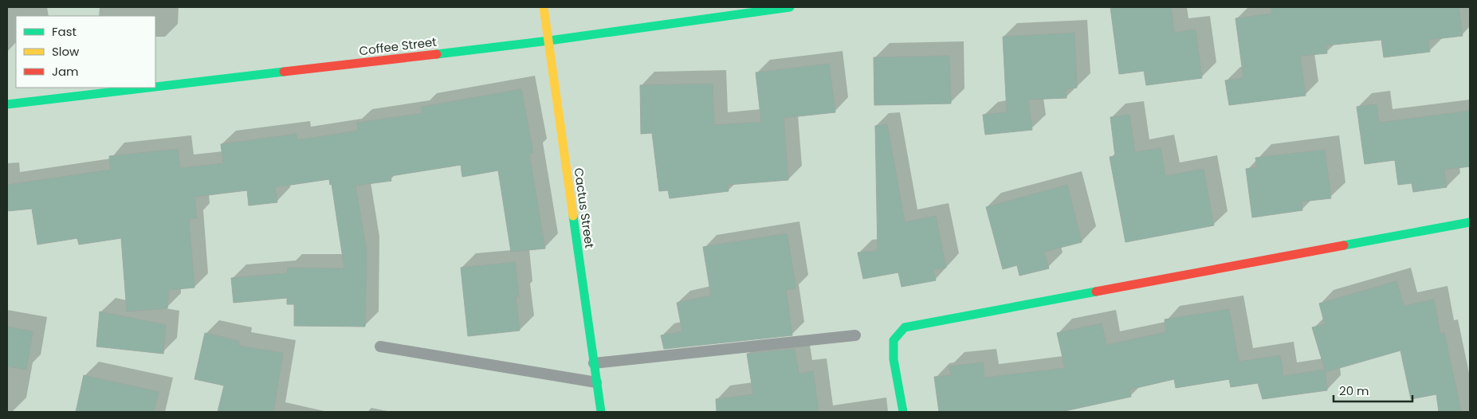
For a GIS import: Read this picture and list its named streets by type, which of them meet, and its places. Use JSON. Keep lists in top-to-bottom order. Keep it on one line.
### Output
{"streets":{"street":["Coffee Street","Cactus Street"]},"crossings":[["Coffee Street","Cactus Street"]],"legend":["Fast","Slow","Jam"],"scale_bar":"20 m"}
